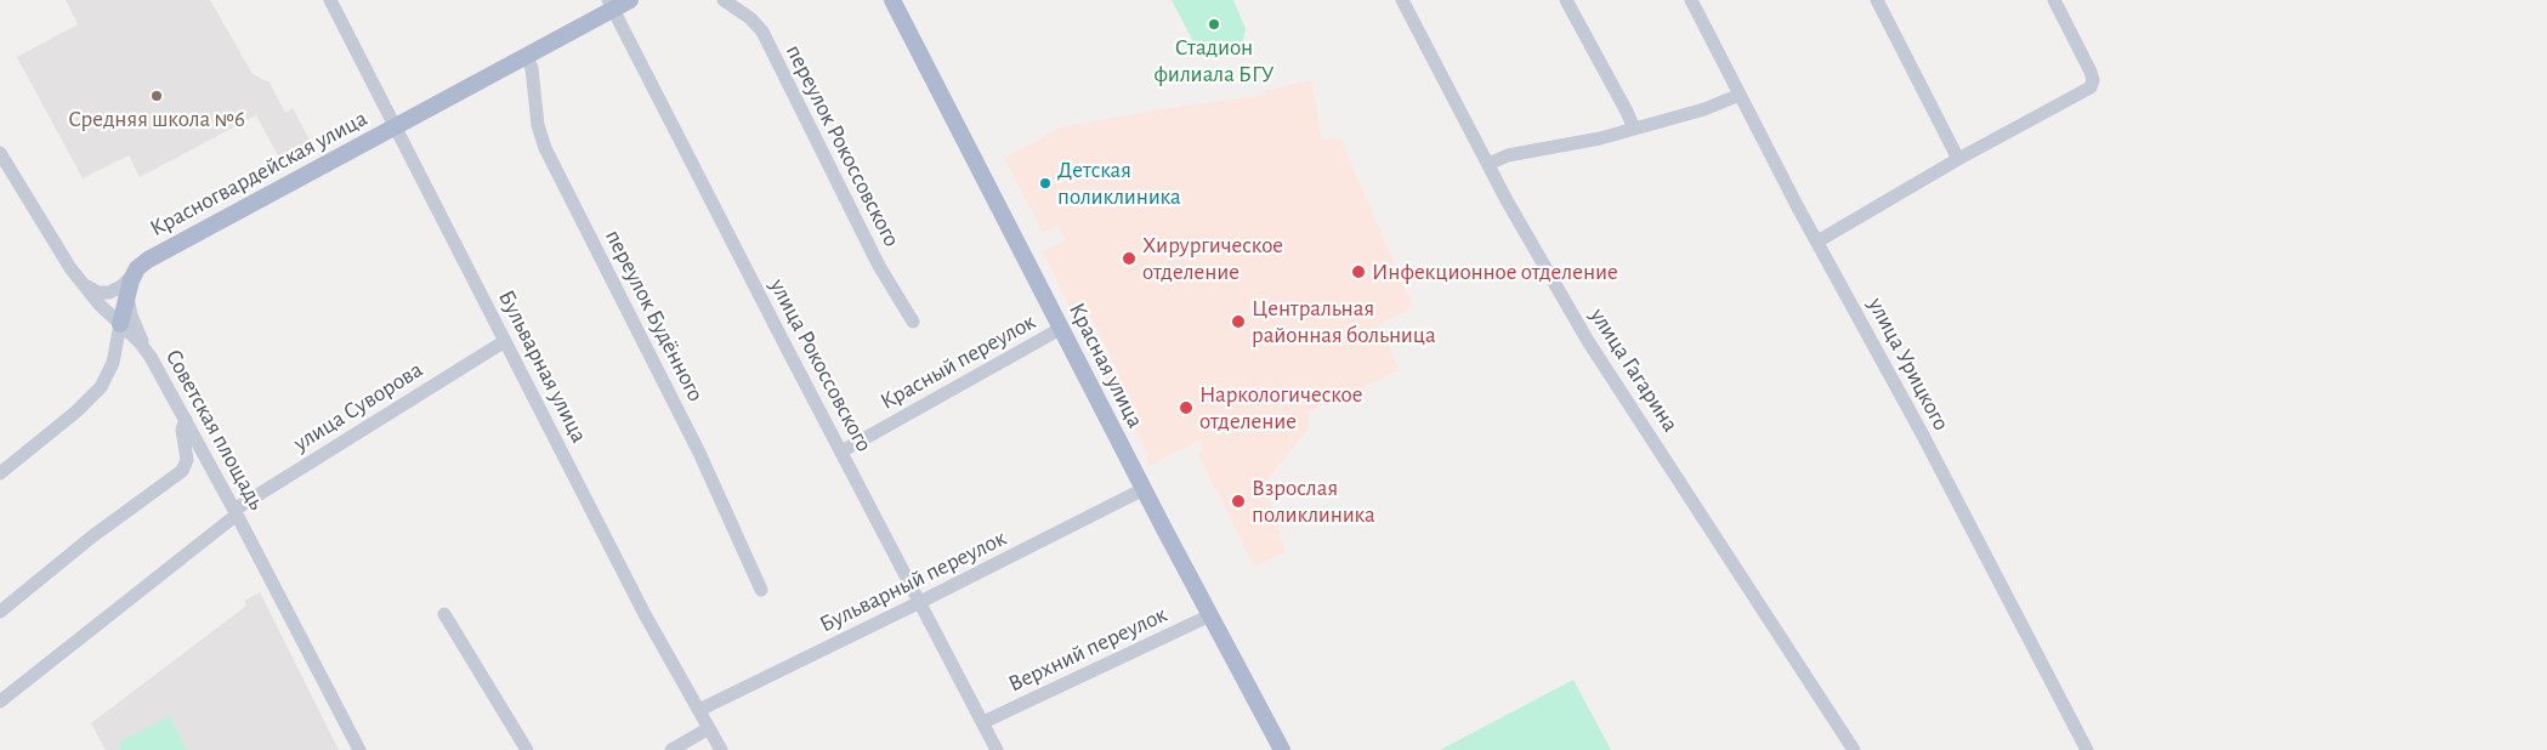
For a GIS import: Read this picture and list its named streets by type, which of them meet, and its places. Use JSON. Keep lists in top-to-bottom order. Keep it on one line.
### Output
{"streets":{"main road":["Красногвардейская улица","Красная улица"],"street":["переулок Рокоссовского","переулок Будённого","Красный переулок","улица Урицкого","улица Рокоссовского","Бульварная улица","улица Гагарина","улица Суворова","Советская площадь","Бульварный переулок","Верхний переулок"]},"crossings":[["Красногвардейская улица","переулок Будённого"],["Красногвардейская улица","улица Рокоссовского"],["Красногвардейская улица","Бульварная улица"],["Красный переулок","улица Рокоссовского"],["Красный переулок","Красная улица"],["улица Рокоссовского","Бульварный переулок"],["улица Рокоссовского","Верхний переулок"],["Красная улица","Бульварный переулок"],["Красная улица","Верхний переулок"],["Бульварная улица","улица Суворова"],["Бульварная улица","Бульварный переулок"],["улица Суворова","Советская площадь"]],"places":["Стадион филиала БГУ","Средняя школа №6","Детская поликлиника","Хирургическое отделение","Инфекционное отделение","Центральная районная больница","Наркологическое отделение","Взрослая поликлиника"]}
